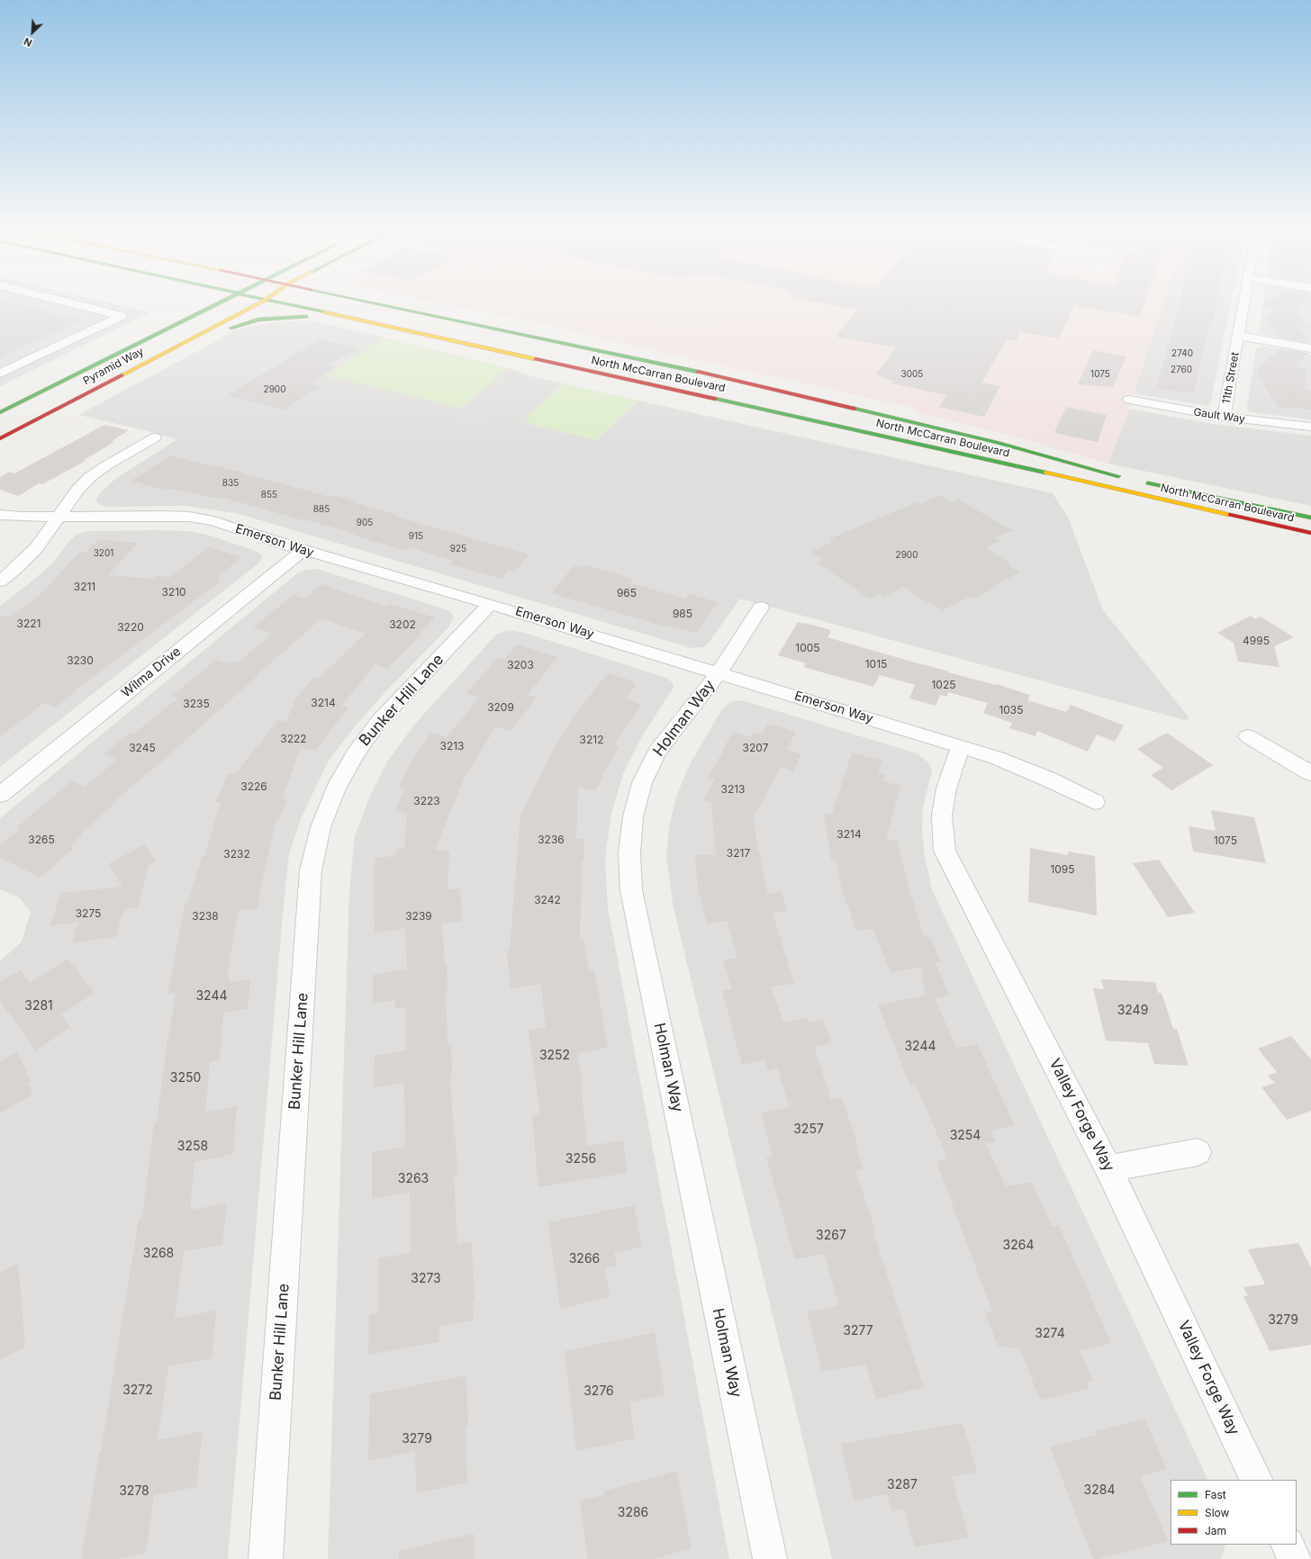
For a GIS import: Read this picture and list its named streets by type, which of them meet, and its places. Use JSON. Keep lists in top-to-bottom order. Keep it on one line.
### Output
{"streets":{"main road":["Pyramid Way","North McCarran Boulevard"],"street":["11th Street","Gault Way","Emerson Way","Wilma Drive","Bunker Hill Lane","Holman Way","Valley Forge Way"]},"crossings":[["11th Street","Gault Way"],["Emerson Way","Wilma Drive"],["Emerson Way","Bunker Hill Lane"],["Emerson Way","Holman Way"],["Emerson Way","Valley Forge Way"]],"house_numbers":["2740","2760","3005","1075","2900","835","855","885","905","915","925","3201","2900","3211","3210","965","985","3221","3202","3220","4995","1005","3230","1015","3203","1025","3214","3235","3209","1035","3222","3212","3213","3245","3207","3226","3213","3223","3214","3265","3236","1075","3217","3232","1095","3242","3275","3238","3239","3244","3281","3249","3244","3252","3250","3257","3254","3258","3256","3263","3267","3264","3268","3266","3273","3279","3277","3274","3272","3276","3279","3287","3284","3278","3286"],"legend":["Fast","Slow","Jam"],"north":"bottom left"}
